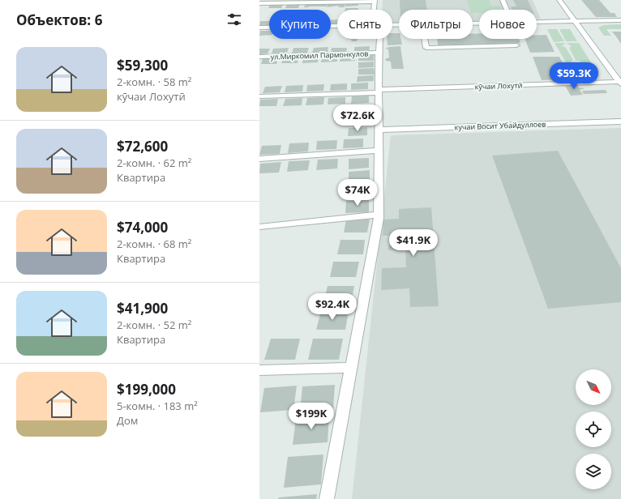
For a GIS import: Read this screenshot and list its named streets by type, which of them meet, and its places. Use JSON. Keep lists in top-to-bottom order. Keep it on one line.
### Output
{"streets":{"street":["ул.Миркомил Пармонкулов","кӯчаи Лохутӣ","кучаи Восит Убайдуллоев"]},"north":"bottom right","page":{"heading":"Объектов: 6","chip":["Купить","Снять","Фильтры","Новое"],"list":[{"name":"$59,300","note":"2-комн. · 58 m² · кӯчаи Лохутӣ"},{"name":"$72,600","note":"2-комн. · 62 m² · Квартира"},{"name":"$74,000","note":"2-комн. · 68 m² · Квартира"},{"name":"$41,900","note":"2-комн. · 52 m² · Квартира"},{"name":"$199,000","note":"5-комн. · 183 m² · Дом"}],"price":["$59.3K","$72.6K","$74K","$41.9K","$92.4K","$199K"]}}
